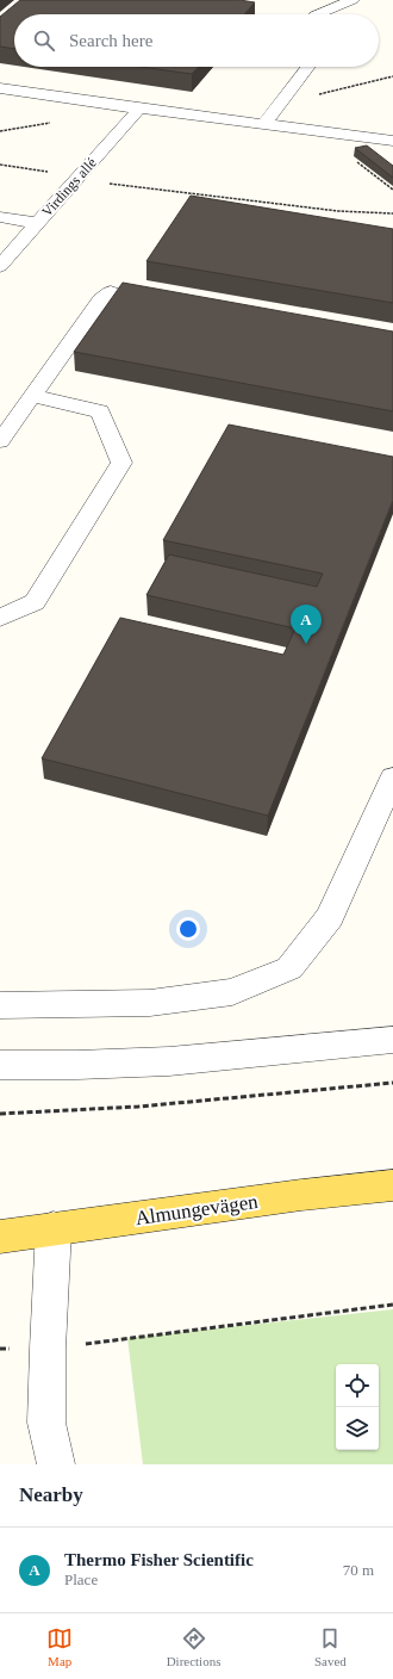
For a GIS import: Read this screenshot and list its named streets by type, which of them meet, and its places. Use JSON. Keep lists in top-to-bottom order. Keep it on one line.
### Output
{"streets":{"main road":["Almungevägen"],"street":["Virdings allé"]},"page":{"search":"Search here","pins":"A","heading":"Nearby","list":[{"mark":"A","name":"Thermo Fisher Scientific","note":"Place","value":"70 m"}],"nav":["Map","Directions","Saved"]}}
